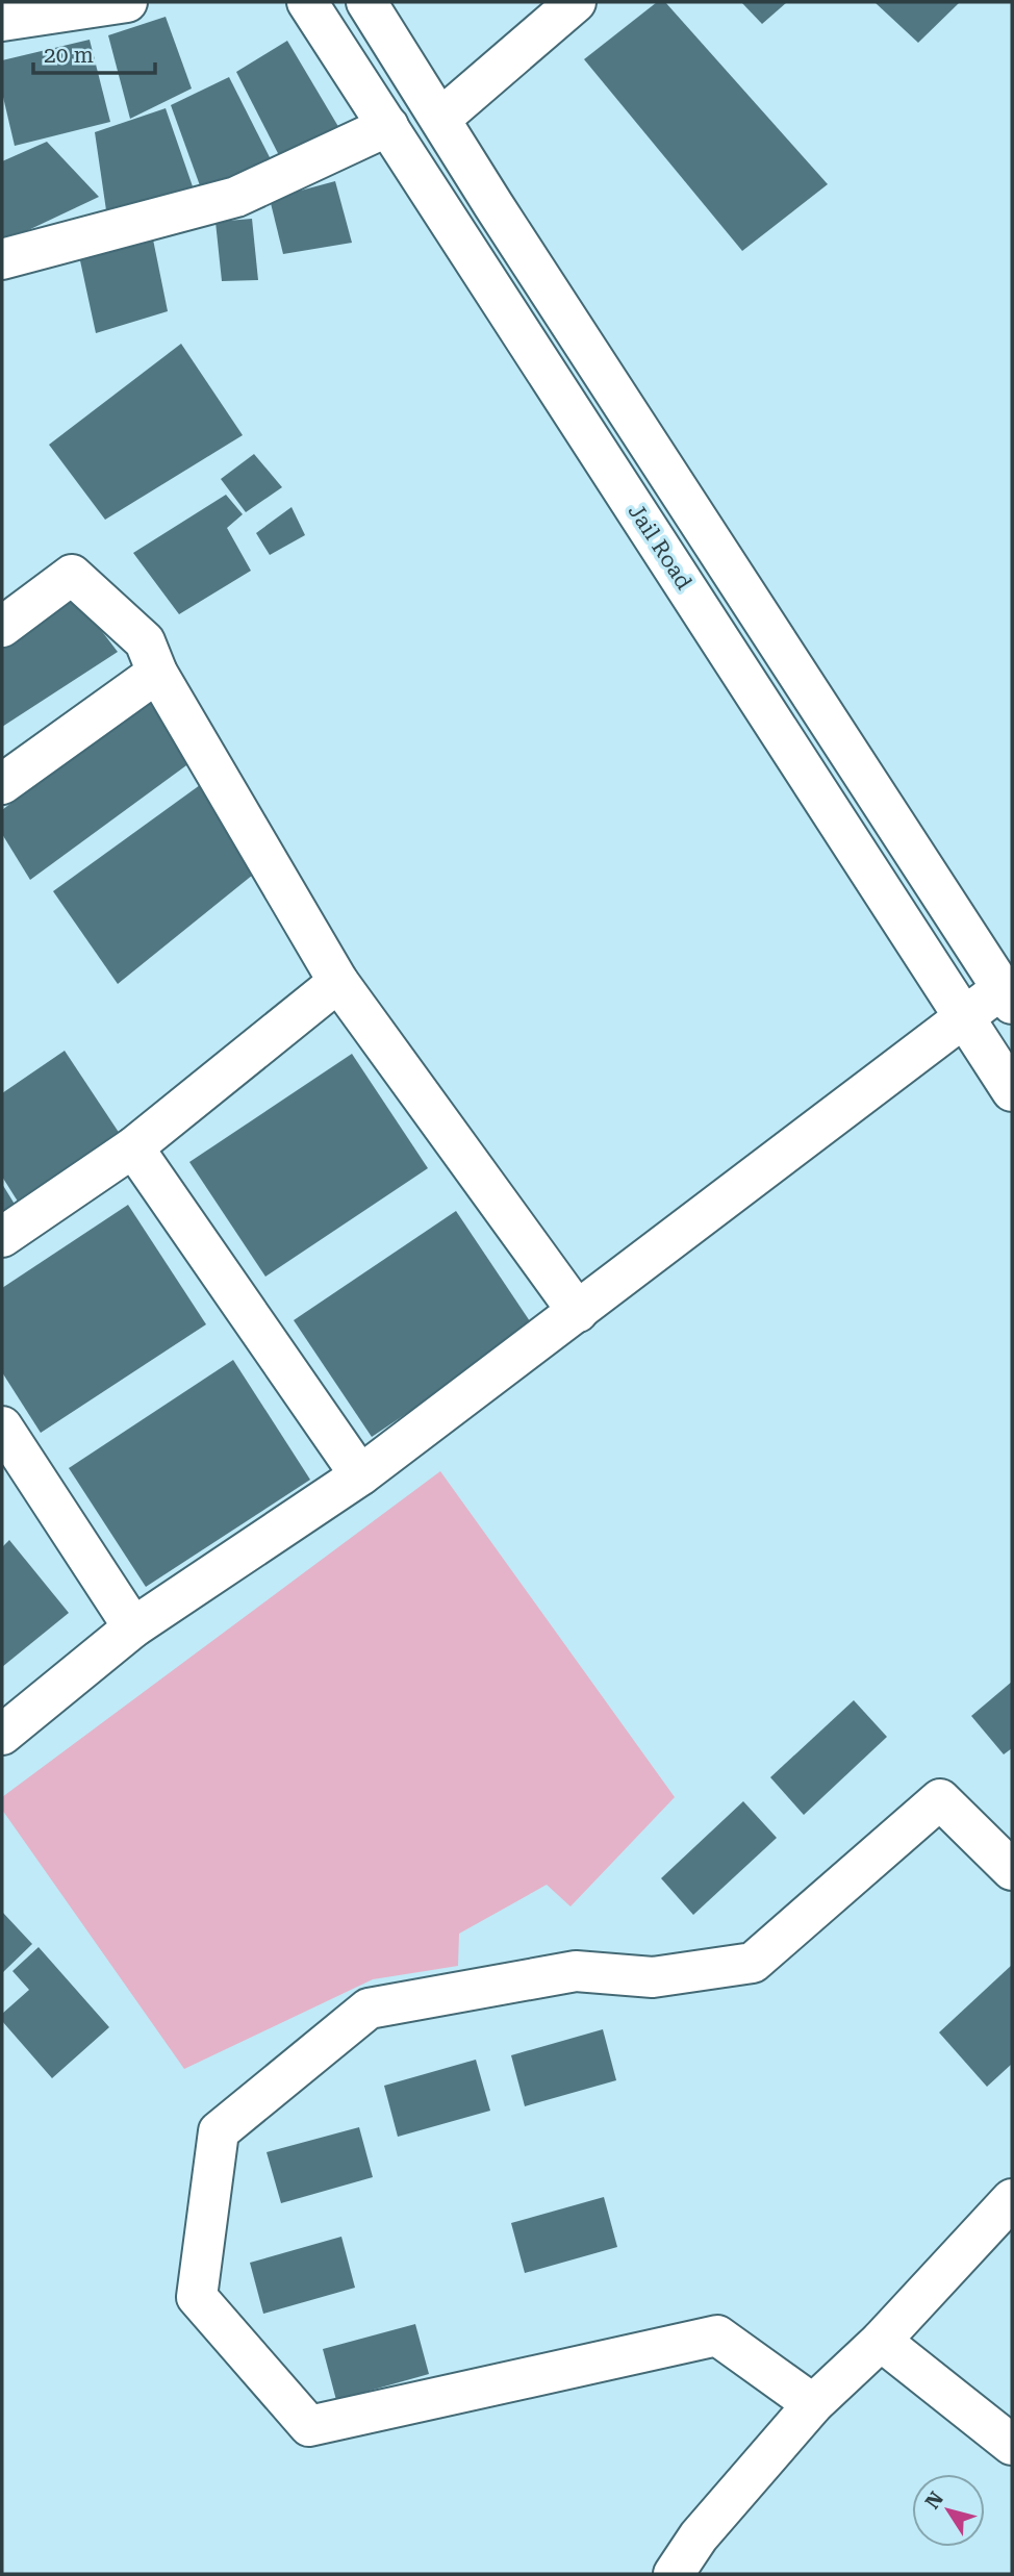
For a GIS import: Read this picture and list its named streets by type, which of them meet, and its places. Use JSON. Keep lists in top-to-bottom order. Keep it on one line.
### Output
{"streets":{"street":["Jail Road"]},"scale_bar":"20 m","north":"top left"}
